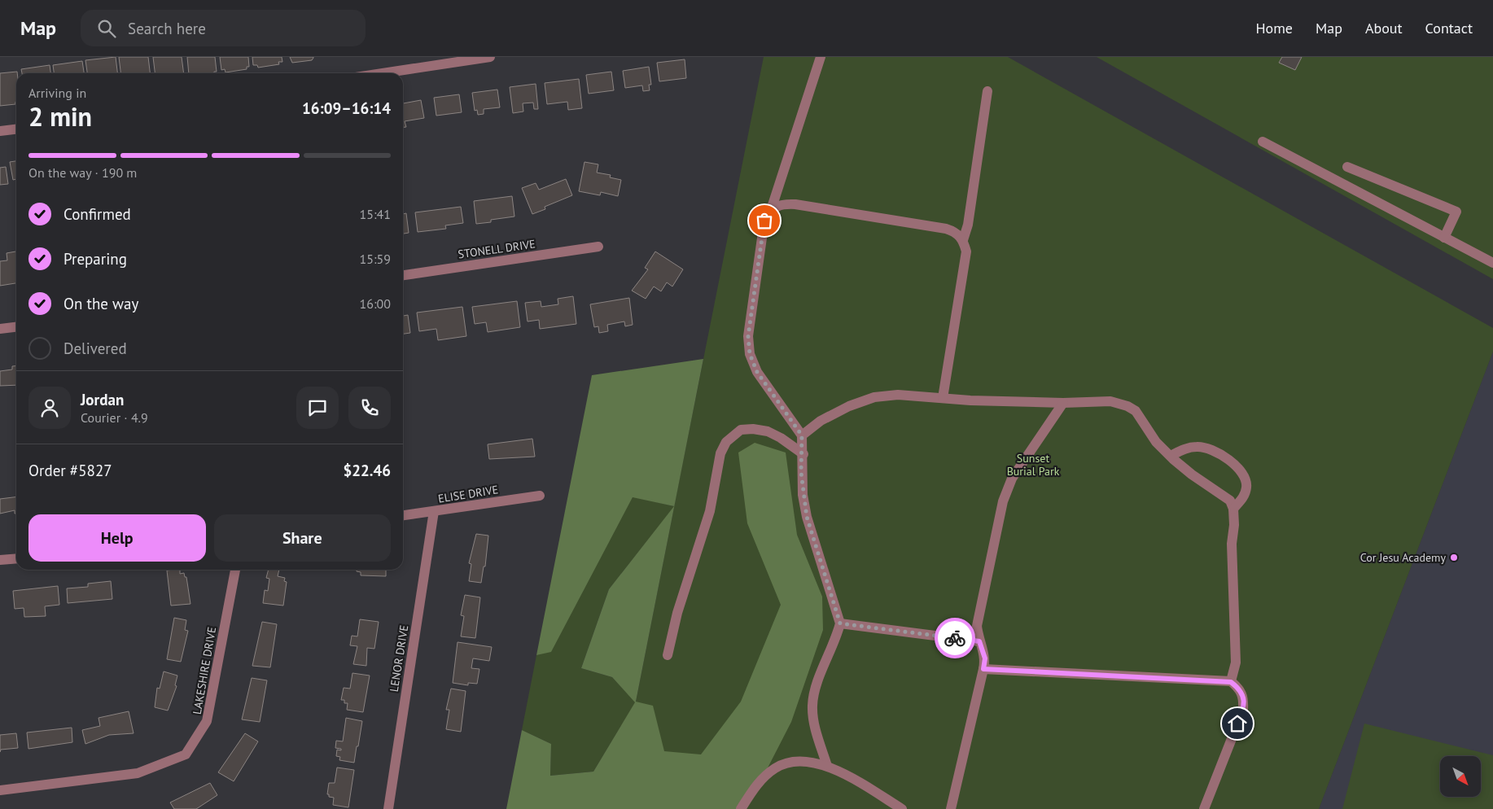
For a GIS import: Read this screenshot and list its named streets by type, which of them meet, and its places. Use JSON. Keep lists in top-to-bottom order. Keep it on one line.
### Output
{"streets":{"street":["STONELL DRIVE","ELISE DRIVE","LENOR DRIVE","LAKESHIRE DRIVE"]},"crossings":[["ELISE DRIVE","LENOR DRIVE"]],"parks":["Sunset Burial Park"],"places":["Cor Jesu Academy"],"north":"bottom right","page":{"header":"Map","search":"Search here","nav":["Home","Map","About","Contact"],"heading":["2 min","Arriving in","16:09–16:14"],"panel":["Jordan","Courier · 4.9","Order #5827","$22.46"],"bar":"On the way · 190 m","list":[["Confirmed","15:41"],["Preparing","15:59"],["On the way","16:00"],"Delivered"],"buttons":["Help","Share"]}}
